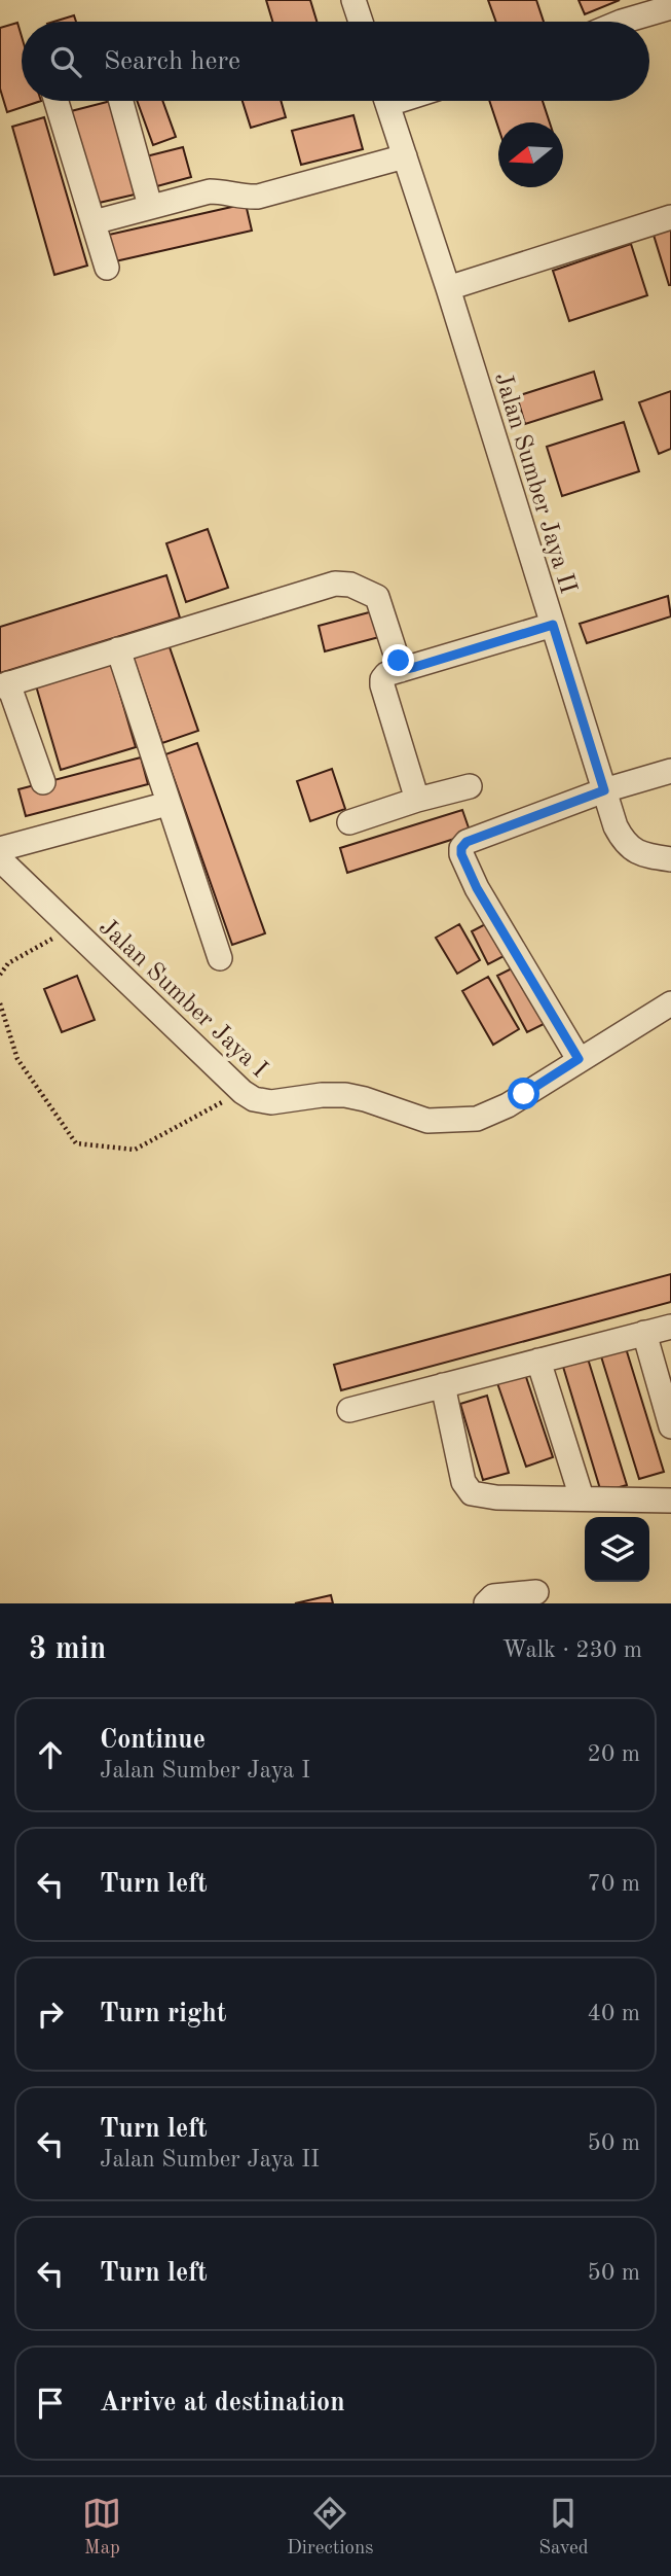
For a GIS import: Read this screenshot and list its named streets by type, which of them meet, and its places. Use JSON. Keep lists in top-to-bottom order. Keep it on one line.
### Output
{"streets":{"street":["Jalan Sumber Jaya II","Jalan Sumber Jaya I"]},"north":"left","page":{"search":"Search here","heading":["3 min","Walk · 230 m"],"list":[["Continue","Jalan Sumber Jaya I","20 m"],["Turn left","70 m"],["Turn right","40 m"],["Turn left","Jalan Sumber Jaya II","50 m"],["Turn left","50 m"],"Arrive at destination"],"nav":["Map","Directions","Saved"]}}
